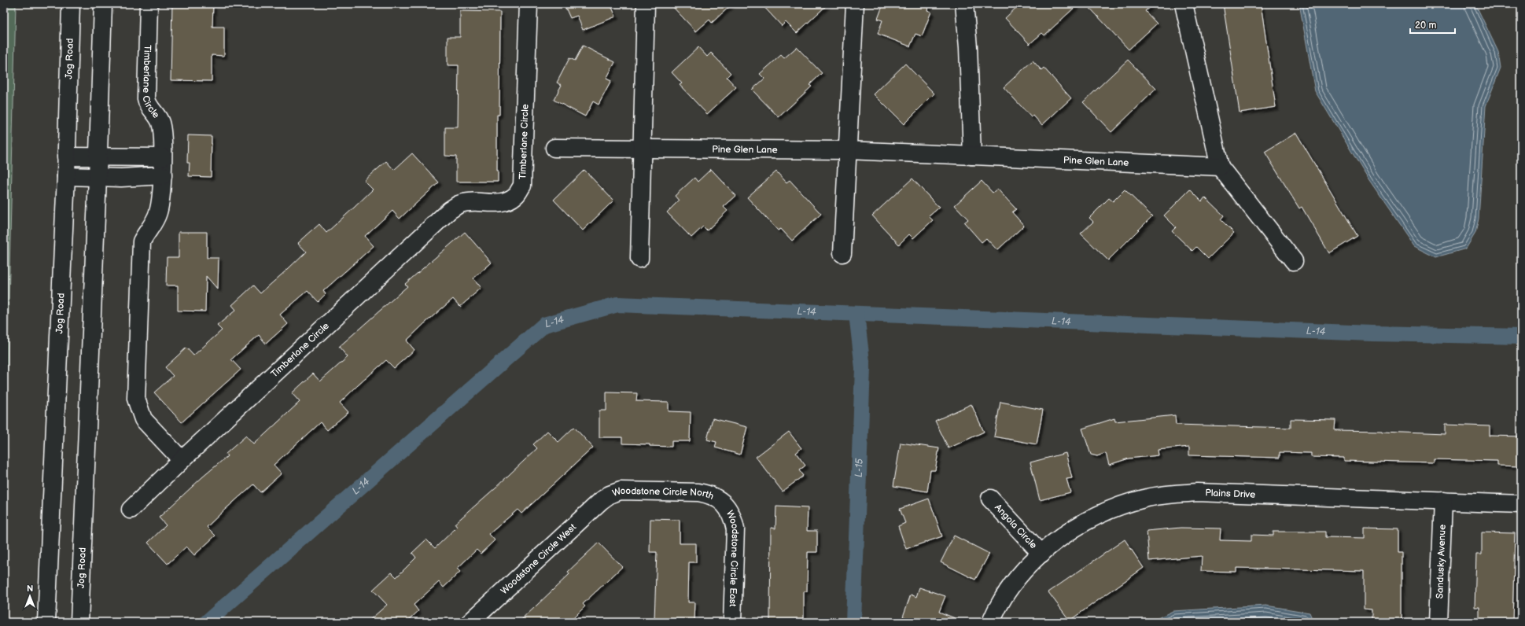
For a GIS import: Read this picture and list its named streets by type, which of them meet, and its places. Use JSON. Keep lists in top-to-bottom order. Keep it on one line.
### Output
{"streets":{"street":["Jog Road","Timberlane Circle","Pine Glen Lane","Plains Drive","Woodstone Circle North","Angola Circle","Woodstone Circle West","Woodstone Circle East","Sandusky Avenue"]},"crossings":[["Plains Drive","Angola Circle"],["Plains Drive","Sandusky Avenue"],["Woodstone Circle North","Woodstone Circle West"],["Woodstone Circle North","Woodstone Circle East"]],"water":["L-14","L-15"],"scale_bar":"20 m","north":"top"}
